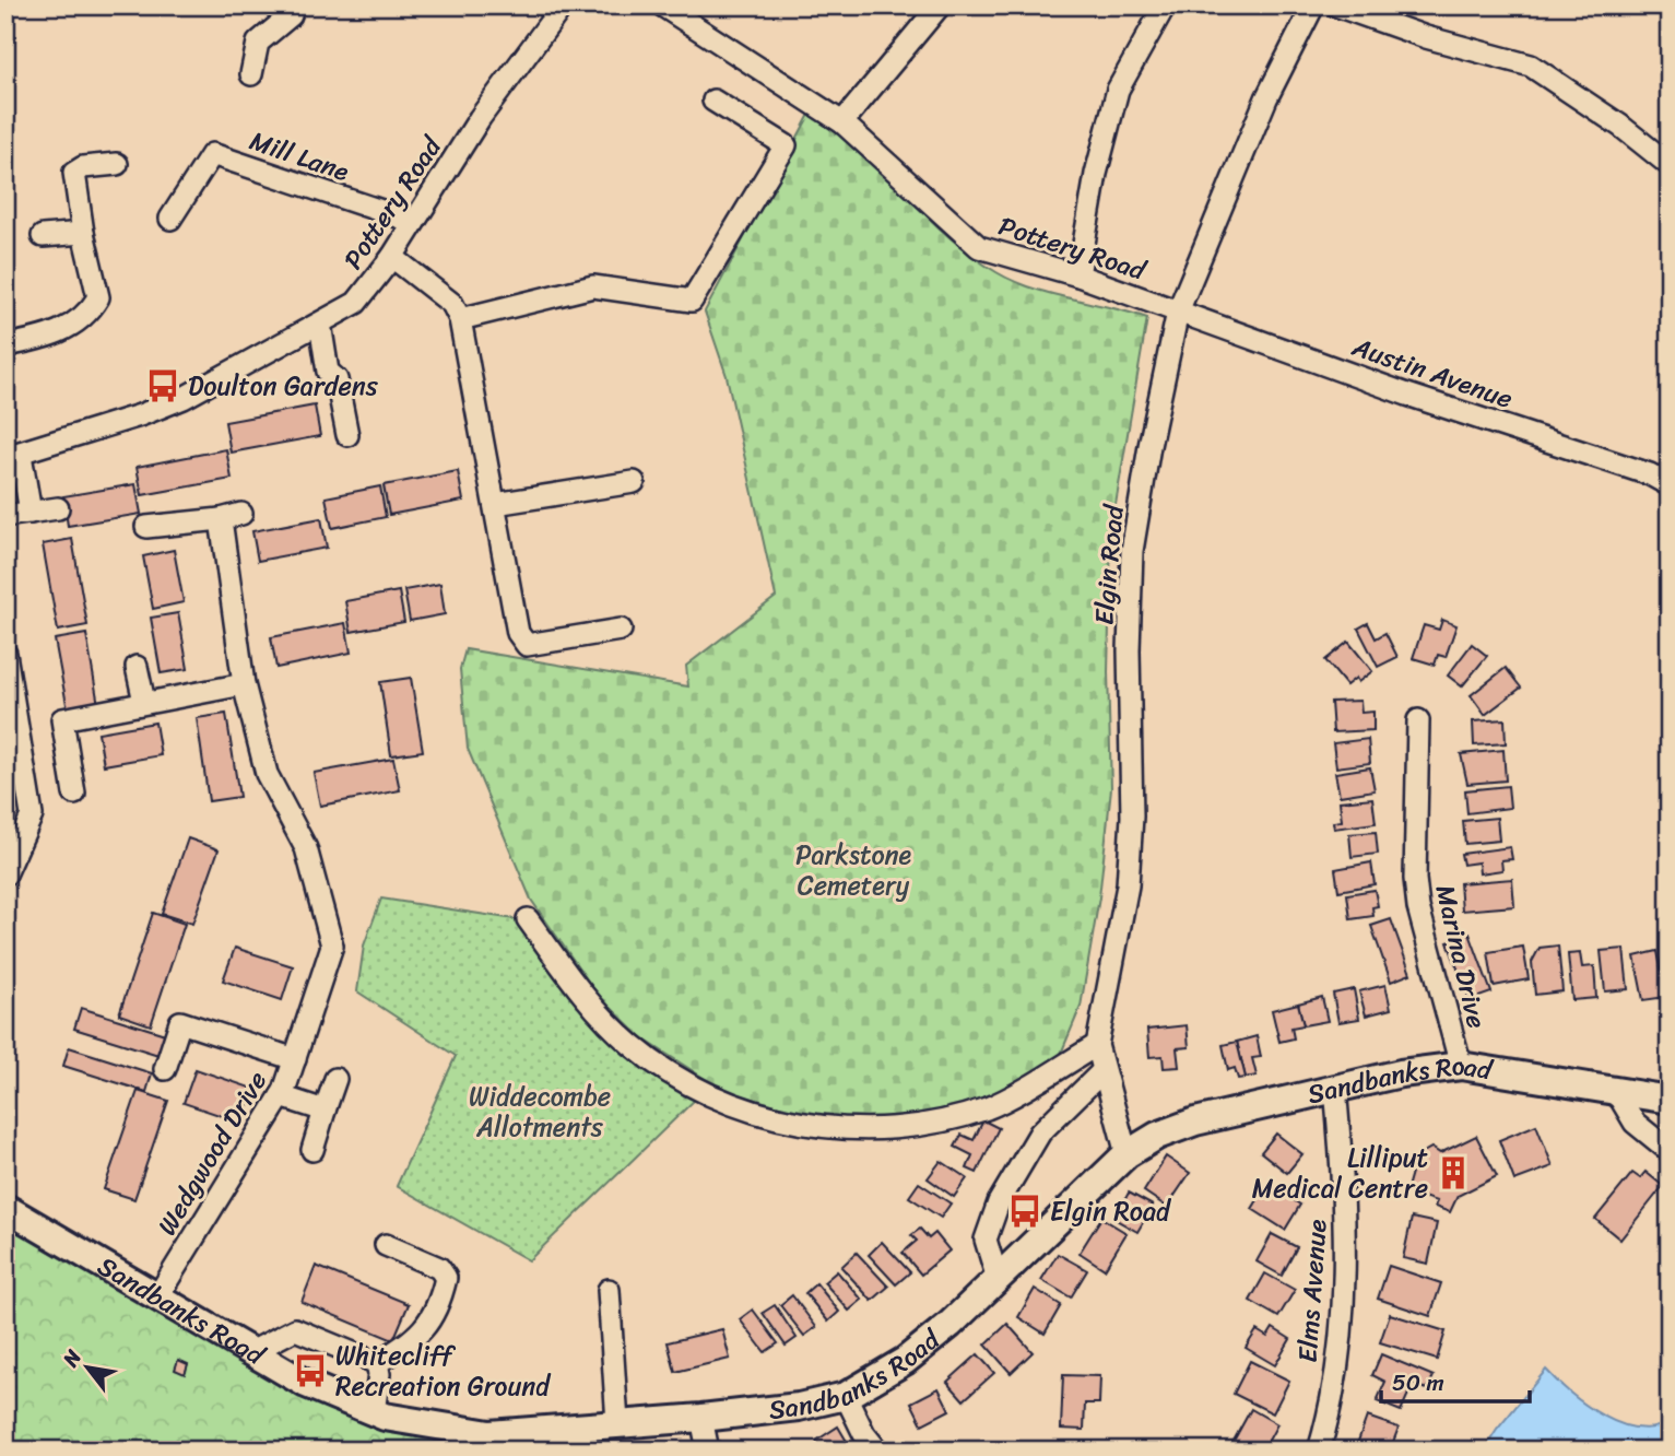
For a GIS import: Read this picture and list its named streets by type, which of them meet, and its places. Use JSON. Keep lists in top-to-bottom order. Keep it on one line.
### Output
{"streets":{"main road":["Sandbanks Road"],"street":["Mill Lane","Pottery Road","Austin Avenue","Elgin Road","Marina Drive","Wedgwood Drive","Elms Avenue"]},"crossings":[["Mill Lane","Pottery Road"],["Pottery Road","Austin Avenue"],["Pottery Road","Elgin Road"],["Austin Avenue","Elgin Road"],["Elgin Road","Sandbanks Road"],["Marina Drive","Sandbanks Road"],["Sandbanks Road","Wedgwood Drive"],["Sandbanks Road","Elms Avenue"]],"parks":["Parkstone Cemetery","Widdecombe Allotments"],"places":{"bus stop":["Doulton Gardens","Elgin Road","Whitecliff Recreation Ground"],"building":["Lilliput Medical Centre"]},"scale_bar":"50 m","north":"top left"}
